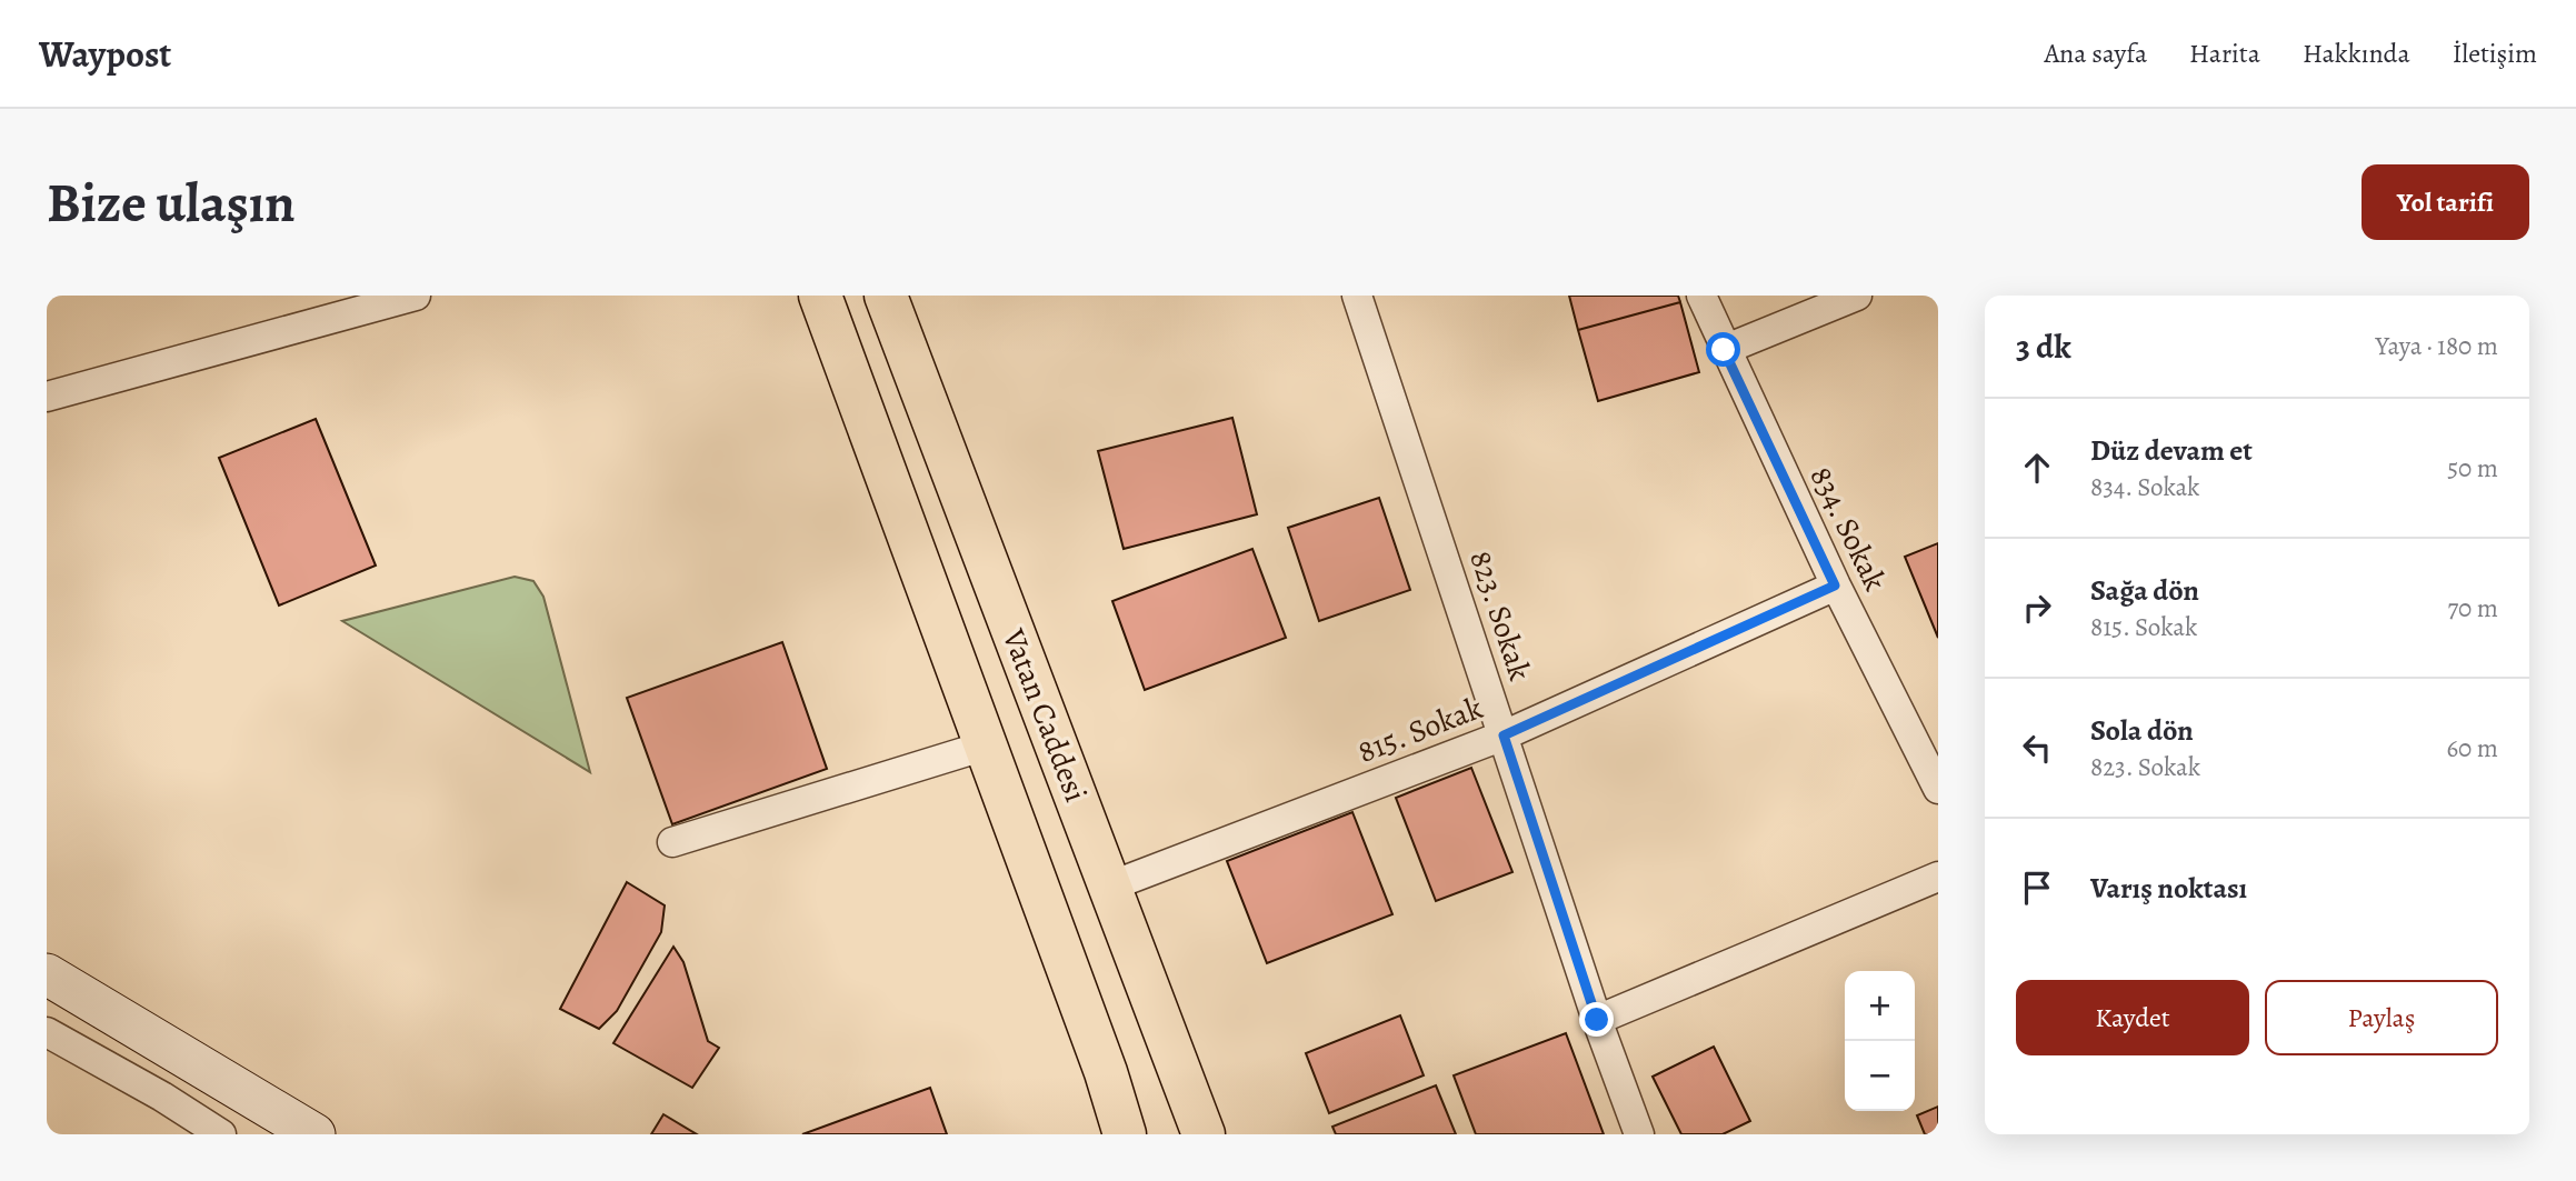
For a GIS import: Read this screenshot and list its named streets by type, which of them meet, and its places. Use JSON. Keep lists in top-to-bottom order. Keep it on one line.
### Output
{"streets":{"highway":["Vatan Caddesi"],"street":["834. Sokak","823. Sokak","815. Sokak"]},"crossings":[["834. Sokak","815. Sokak"],["823. Sokak","815. Sokak"],["Vatan Caddesi","815. Sokak"]],"page":{"header":"Waypost","nav":["Ana sayfa","Harita","Hakkında","İletişim"],"buttons":["Yol tarifi",["Kaydet","Paylaş"]],"title":"Bize ulaşın","heading":["3 dk","Yaya · 180 m"],"list":[["Düz devam et","834. Sokak","50 m"],["Sağa dön","815. Sokak","70 m"],["Sola dön","823. Sokak","60 m"],"Varış noktası"],"map_buttons":["+","−"]}}
